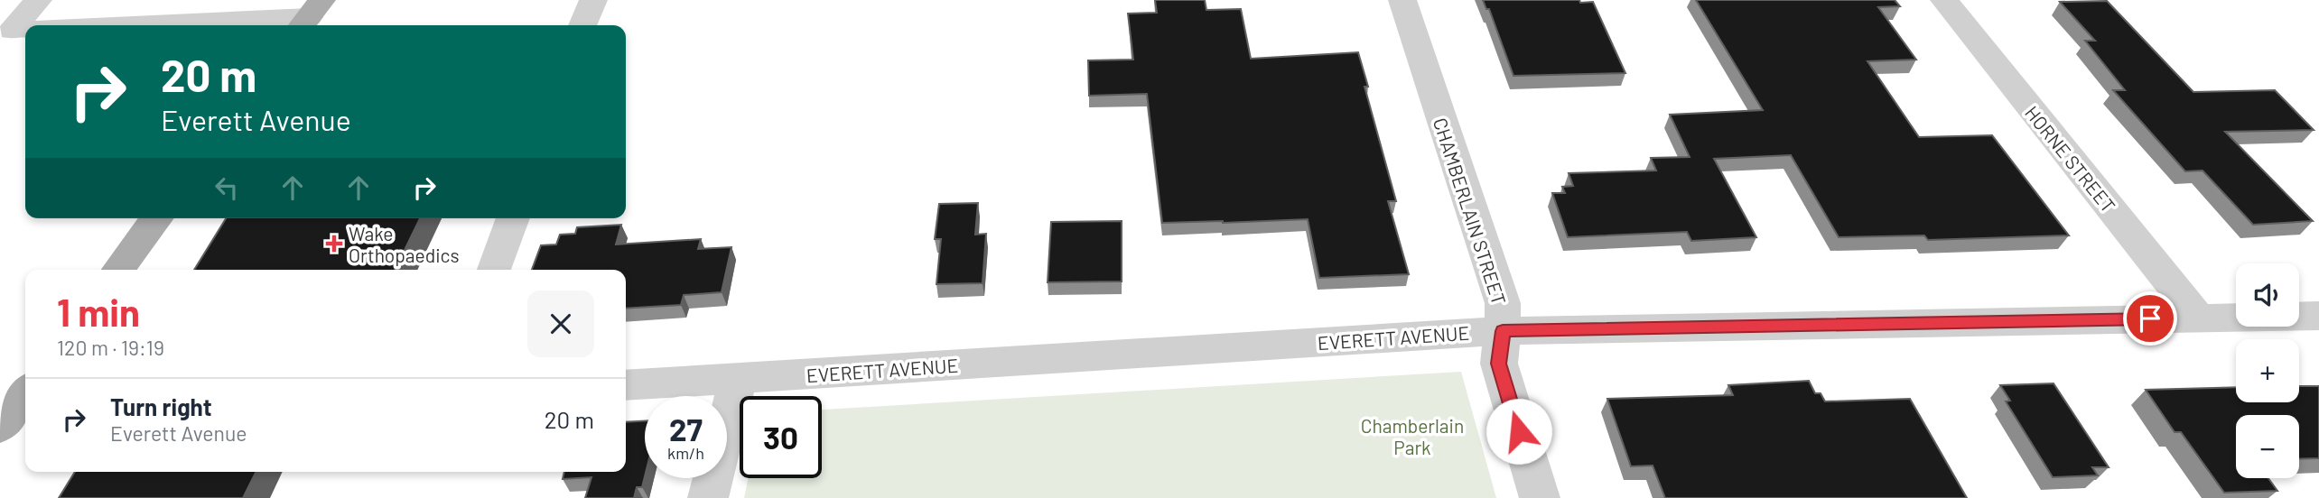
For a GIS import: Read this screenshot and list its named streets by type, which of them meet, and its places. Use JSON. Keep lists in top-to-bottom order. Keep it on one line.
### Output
{"streets":{"street":["HORNE STREET","CHAMBERLAIN STREET","EVERETT AVENUE"]},"crossings":[["HORNE STREET","EVERETT AVENUE"],["CHAMBERLAIN STREET","EVERETT AVENUE"]],"parks":["Chamberlain Park"],"places":{"health":["Wake Orthopaedics"]},"page":{"turn":["20 m","Everett Avenue"],"map_buttons":["+","−"],"heading":["1 min","120 m · 19:19"],"list":[{"name":"Turn right","note":"Everett Avenue","value":"20 m"}],"speed":"27 km/h","limit":"30"}}
